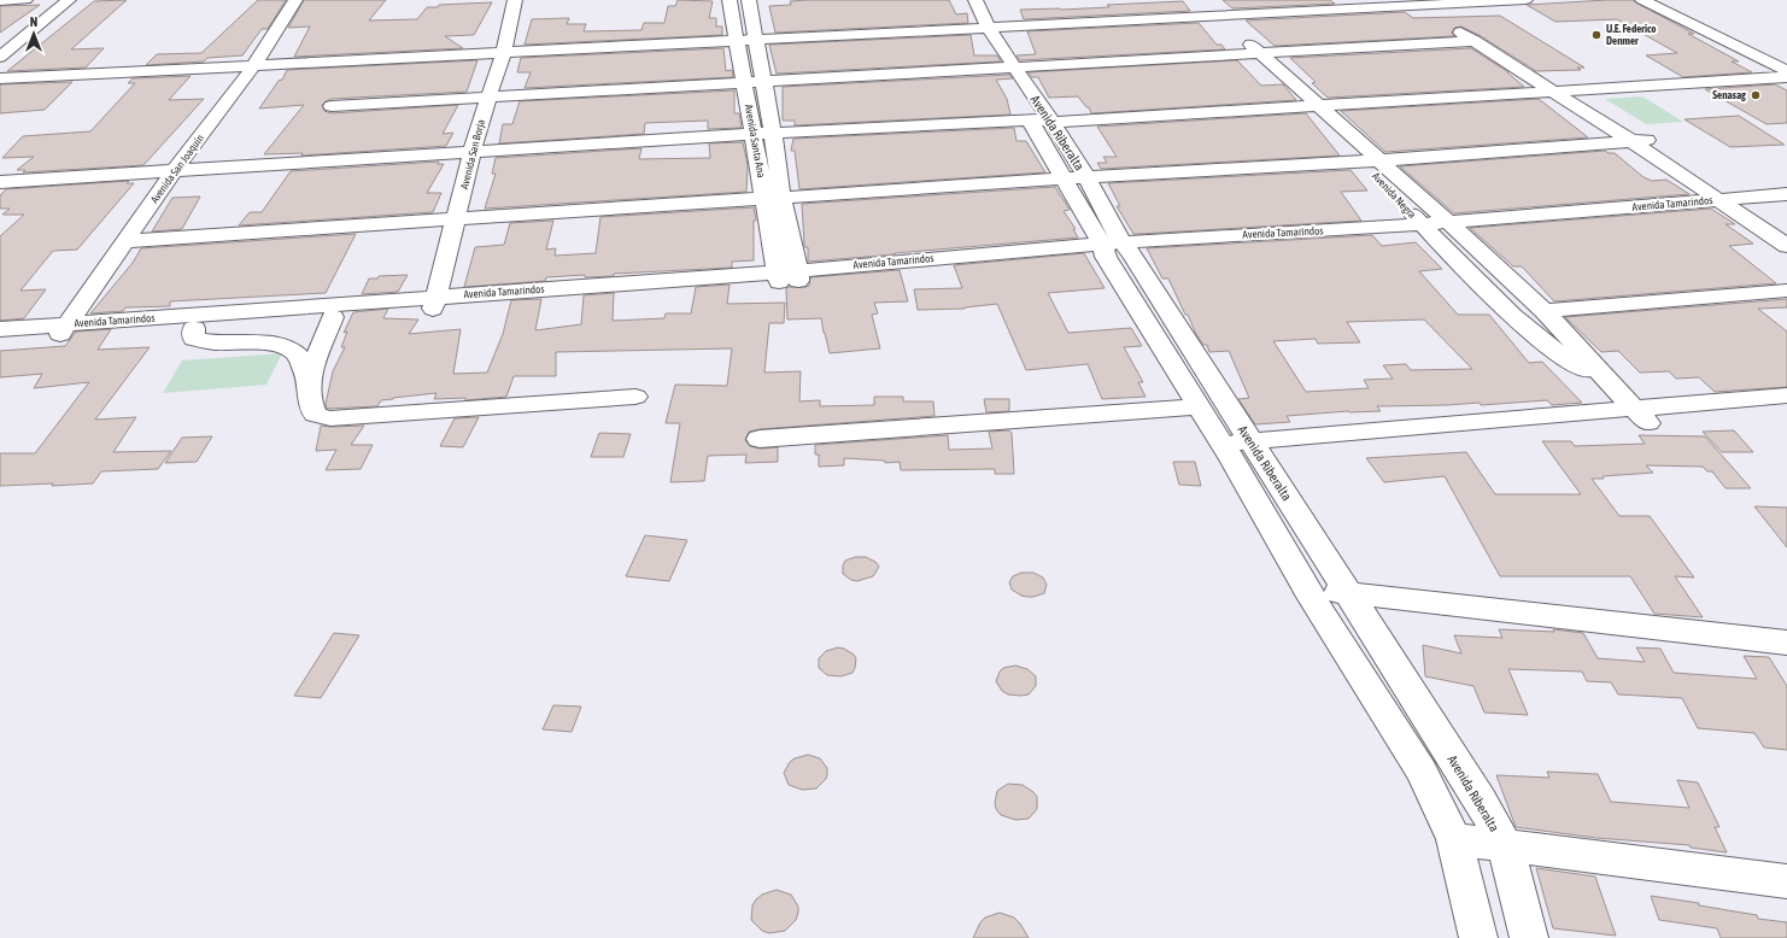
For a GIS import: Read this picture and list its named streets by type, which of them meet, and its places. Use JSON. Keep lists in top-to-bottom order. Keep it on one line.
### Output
{"streets":{"street":["Avenida Riberalta","Avenida Santa Ana","Avenida San Borja","Avenida San Joaquín","Avenida Negra","Avenida Tamarindos"]},"crossings":[["Avenida Riberalta","Avenida Tamarindos"],["Avenida Santa Ana","Avenida Tamarindos"],["Avenida San Borja","Avenida Tamarindos"],["Avenida San Joaquín","Avenida Tamarindos"],["Avenida Negra","Avenida Tamarindos"]],"places":["U.E. Federico Denmer","Senasag"],"north":"top"}
